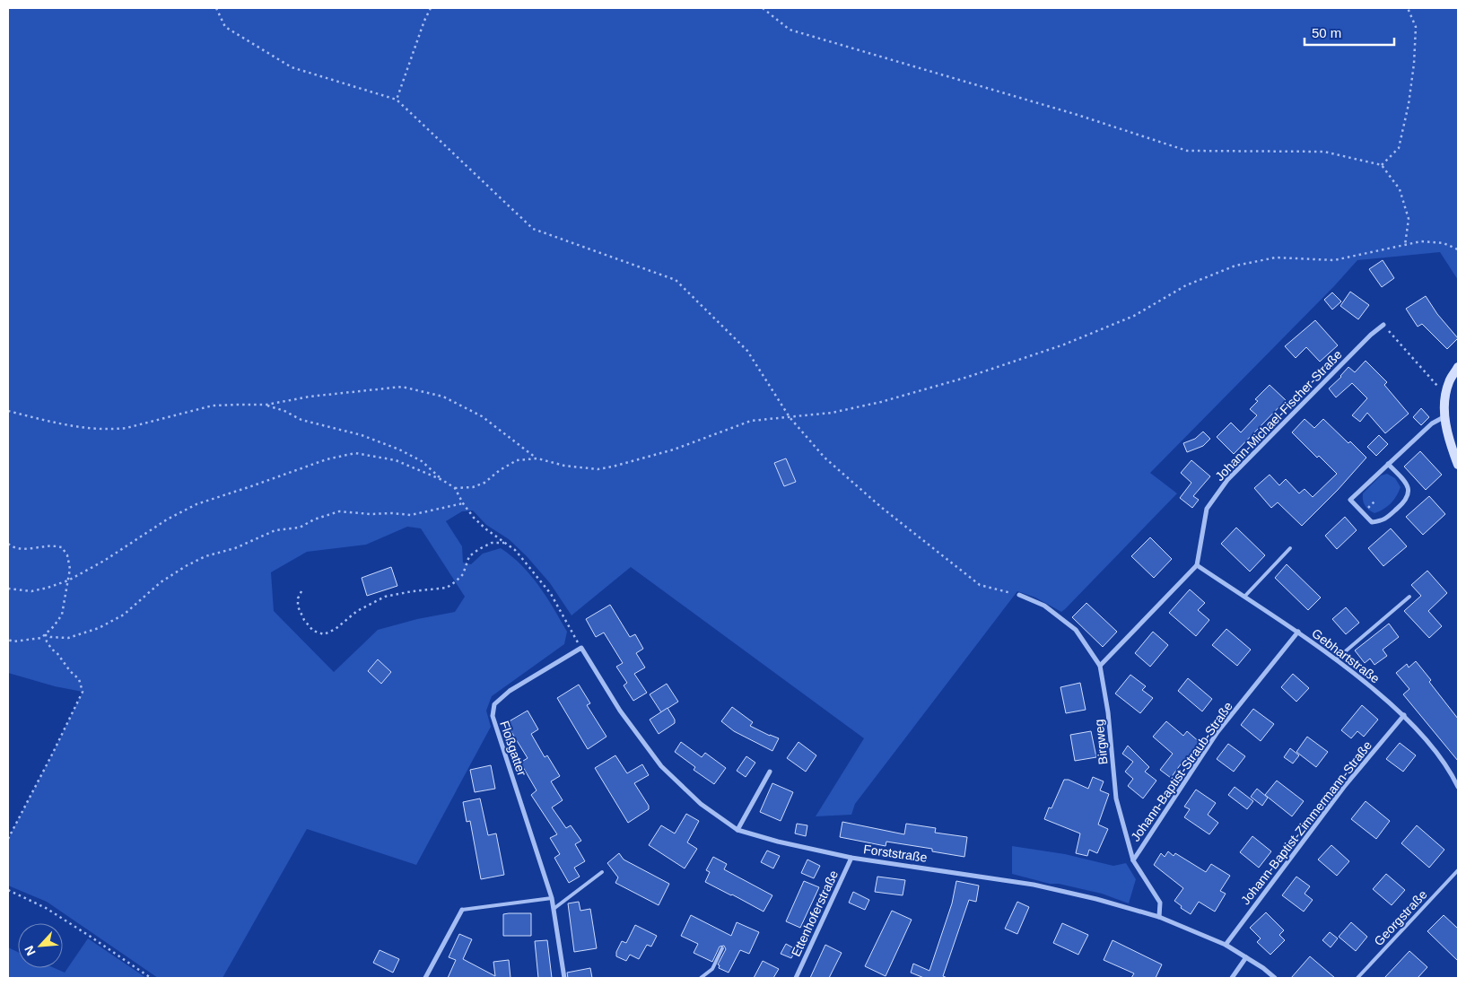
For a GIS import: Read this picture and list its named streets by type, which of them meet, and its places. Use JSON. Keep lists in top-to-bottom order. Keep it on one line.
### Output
{"streets":{"street":["Johann-Michael-Fischer-Straße","Gebhartstraße","Birgweg","Floßgatter","Johann-Baptist-Straub-Straße","Johann-Baptist-Zimmermann-Straße","Forststraße","Ettenhoferstraße"],"lane":["Georgstraße"]},"crossings":[["Johann-Michael-Fischer-Straße","Gebhartstraße"],["Gebhartstraße","Johann-Baptist-Straub-Straße"],["Gebhartstraße","Johann-Baptist-Zimmermann-Straße"],["Birgweg","Johann-Baptist-Straub-Straße"],["Birgweg","Forststraße"],["Floßgatter","Forststraße"],["Johann-Baptist-Zimmermann-Straße","Forststraße"],["Forststraße","Ettenhoferstraße"]],"scale_bar":"50 m","north":"bottom left"}
